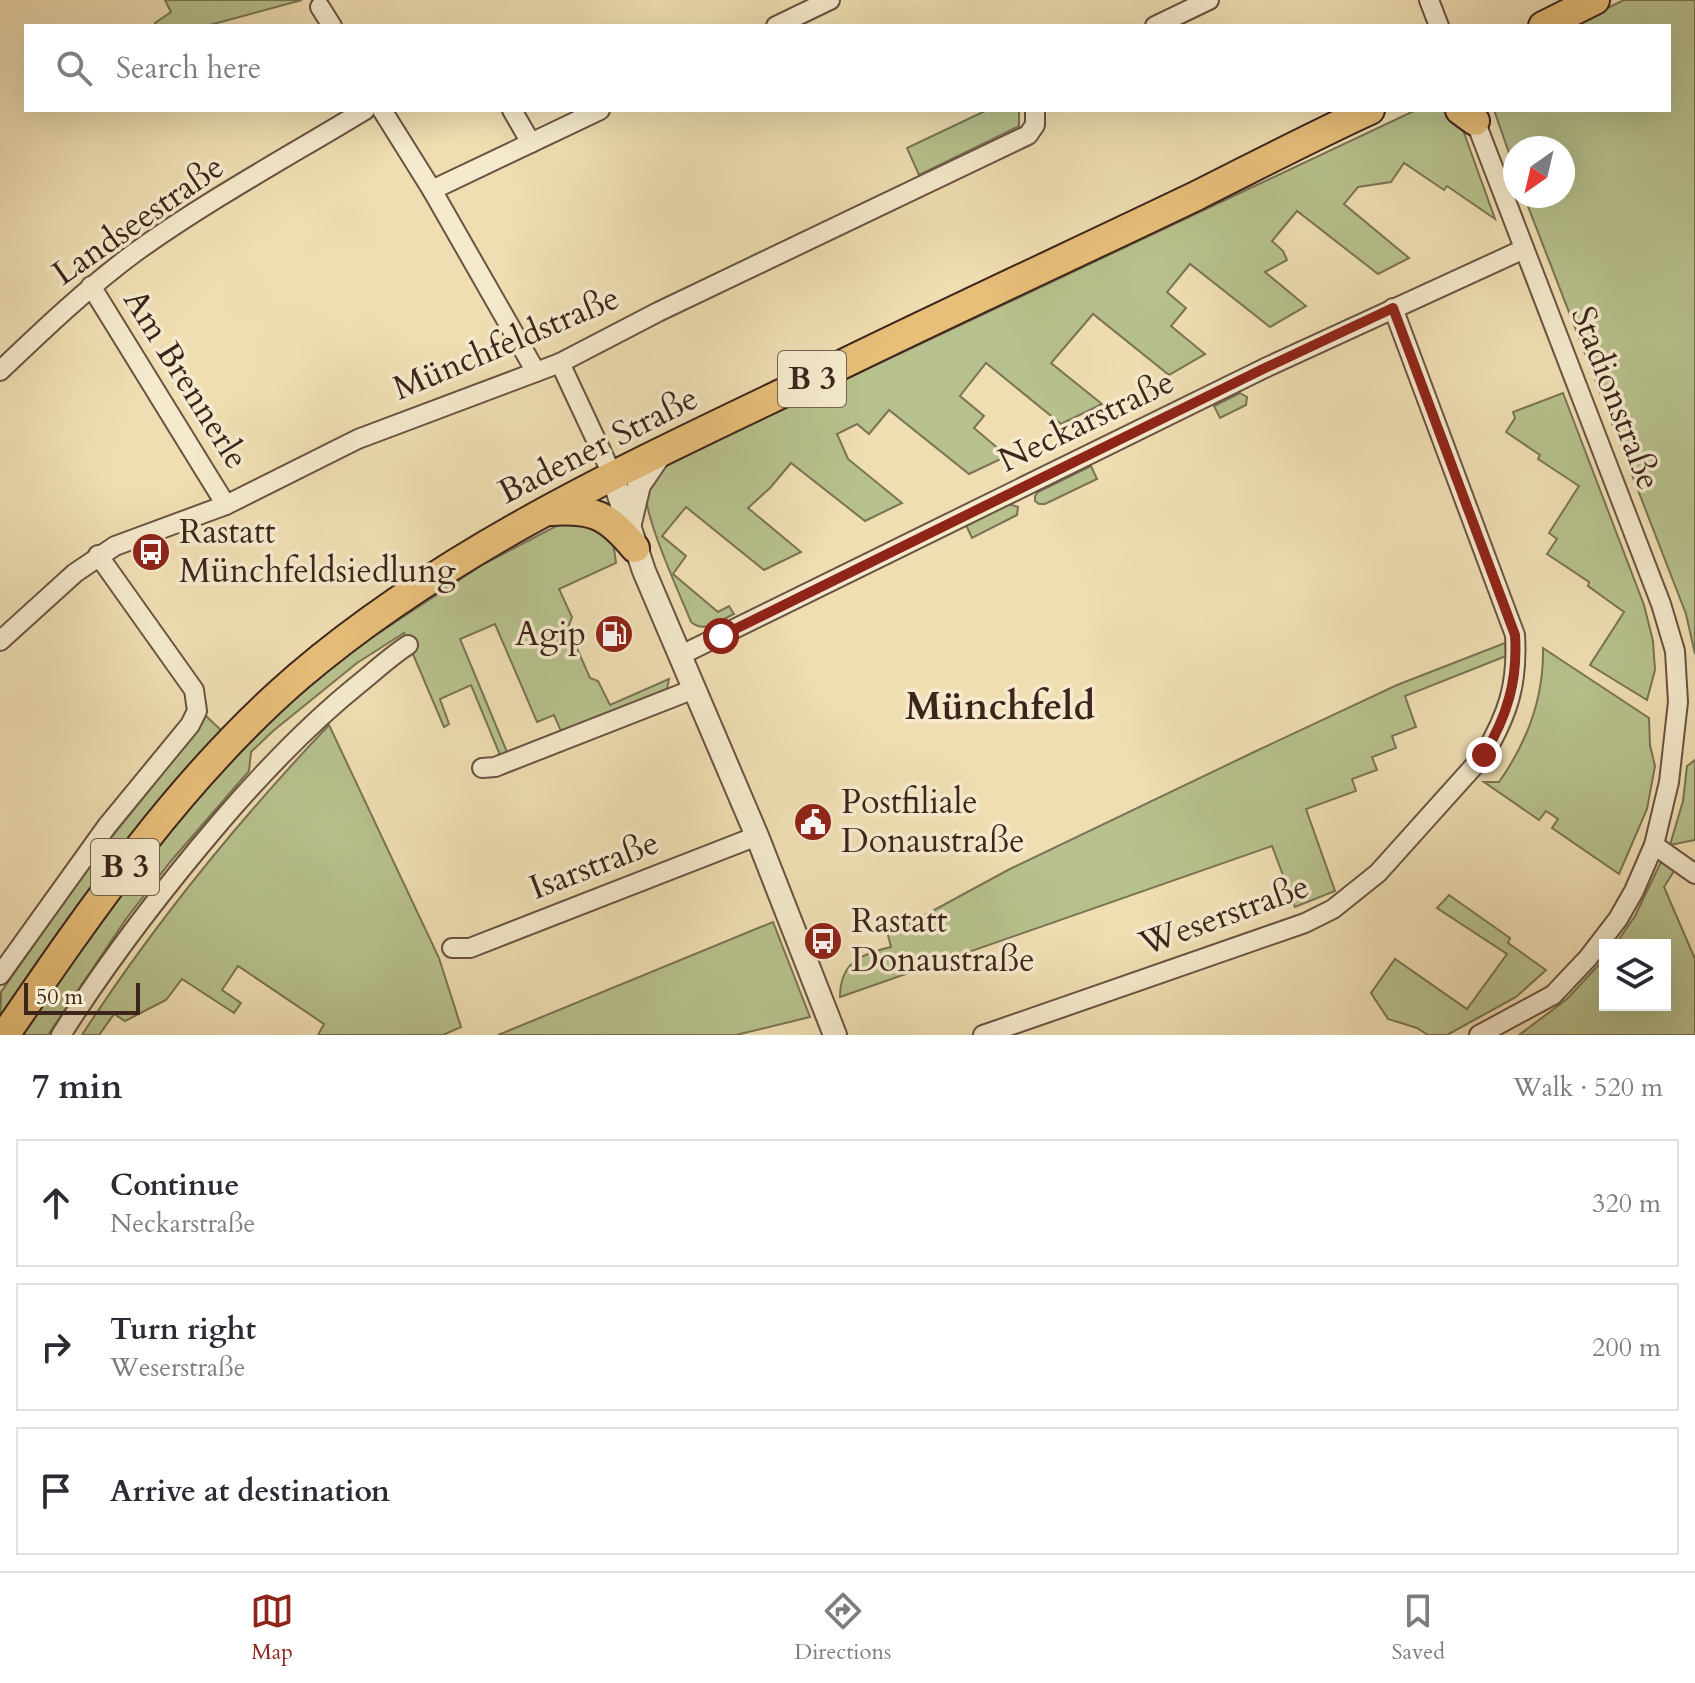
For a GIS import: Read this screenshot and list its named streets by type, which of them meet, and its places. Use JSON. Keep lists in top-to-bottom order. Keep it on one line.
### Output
{"streets":{"main road":["B 3","Badener Straße"],"street":["Landseestraße","Münchfeldstraße","Am Brennerle","Stadionstraße","Neckarstraße","Isarstraße","Weserstraße"]},"crossings":[["Landseestraße","Am Brennerle"],["Münchfeldstraße","Am Brennerle"],["Stadionstraße","Neckarstraße"],["Neckarstraße","Weserstraße"]],"districts":["Münchfeld"],"places":{"bus stop":["Rastatt Münchfeldsiedlung","Rastatt Donaustraße"],"fuel station":["Agip"],"public building":["Postfiliale Donaustraße"]},"scale_bar":"50 m","north":"bottom left","page":{"search":"Search here","scale":"50 m","heading":["7 min","Walk · 520 m"],"list":[["Continue","Neckarstraße","320 m"],["Turn right","Weserstraße","200 m"],"Arrive at destination"],"nav":["Map","Directions","Saved"]}}
